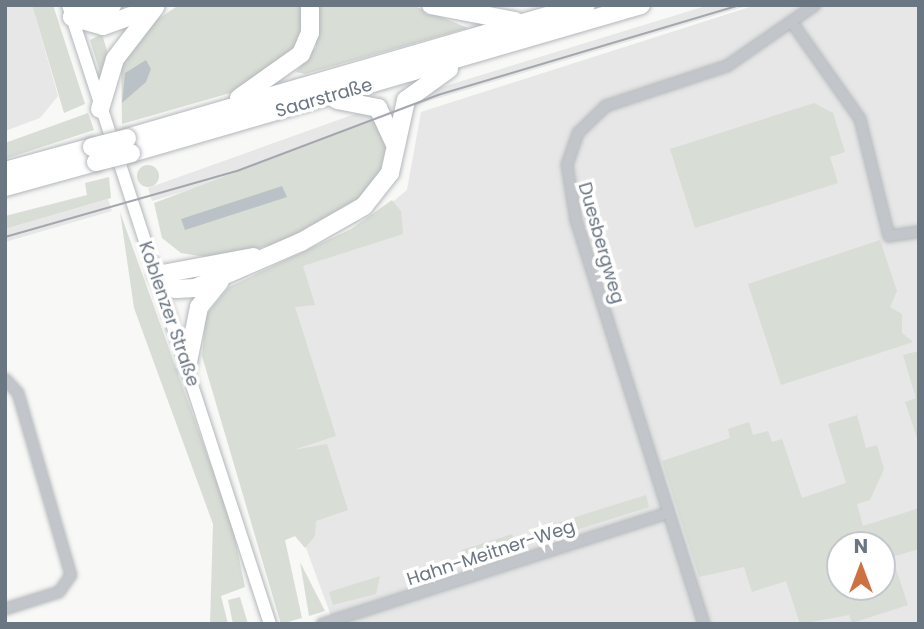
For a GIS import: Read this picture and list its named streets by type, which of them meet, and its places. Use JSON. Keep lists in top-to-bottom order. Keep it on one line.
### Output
{"streets":{"highway":["Saarstraße"],"main road":["Koblenzer Straße"],"street":["Duesbergweg","Hahn-Meitner-Weg"]},"crossings":[["Duesbergweg","Hahn-Meitner-Weg"]],"north":"top"}
